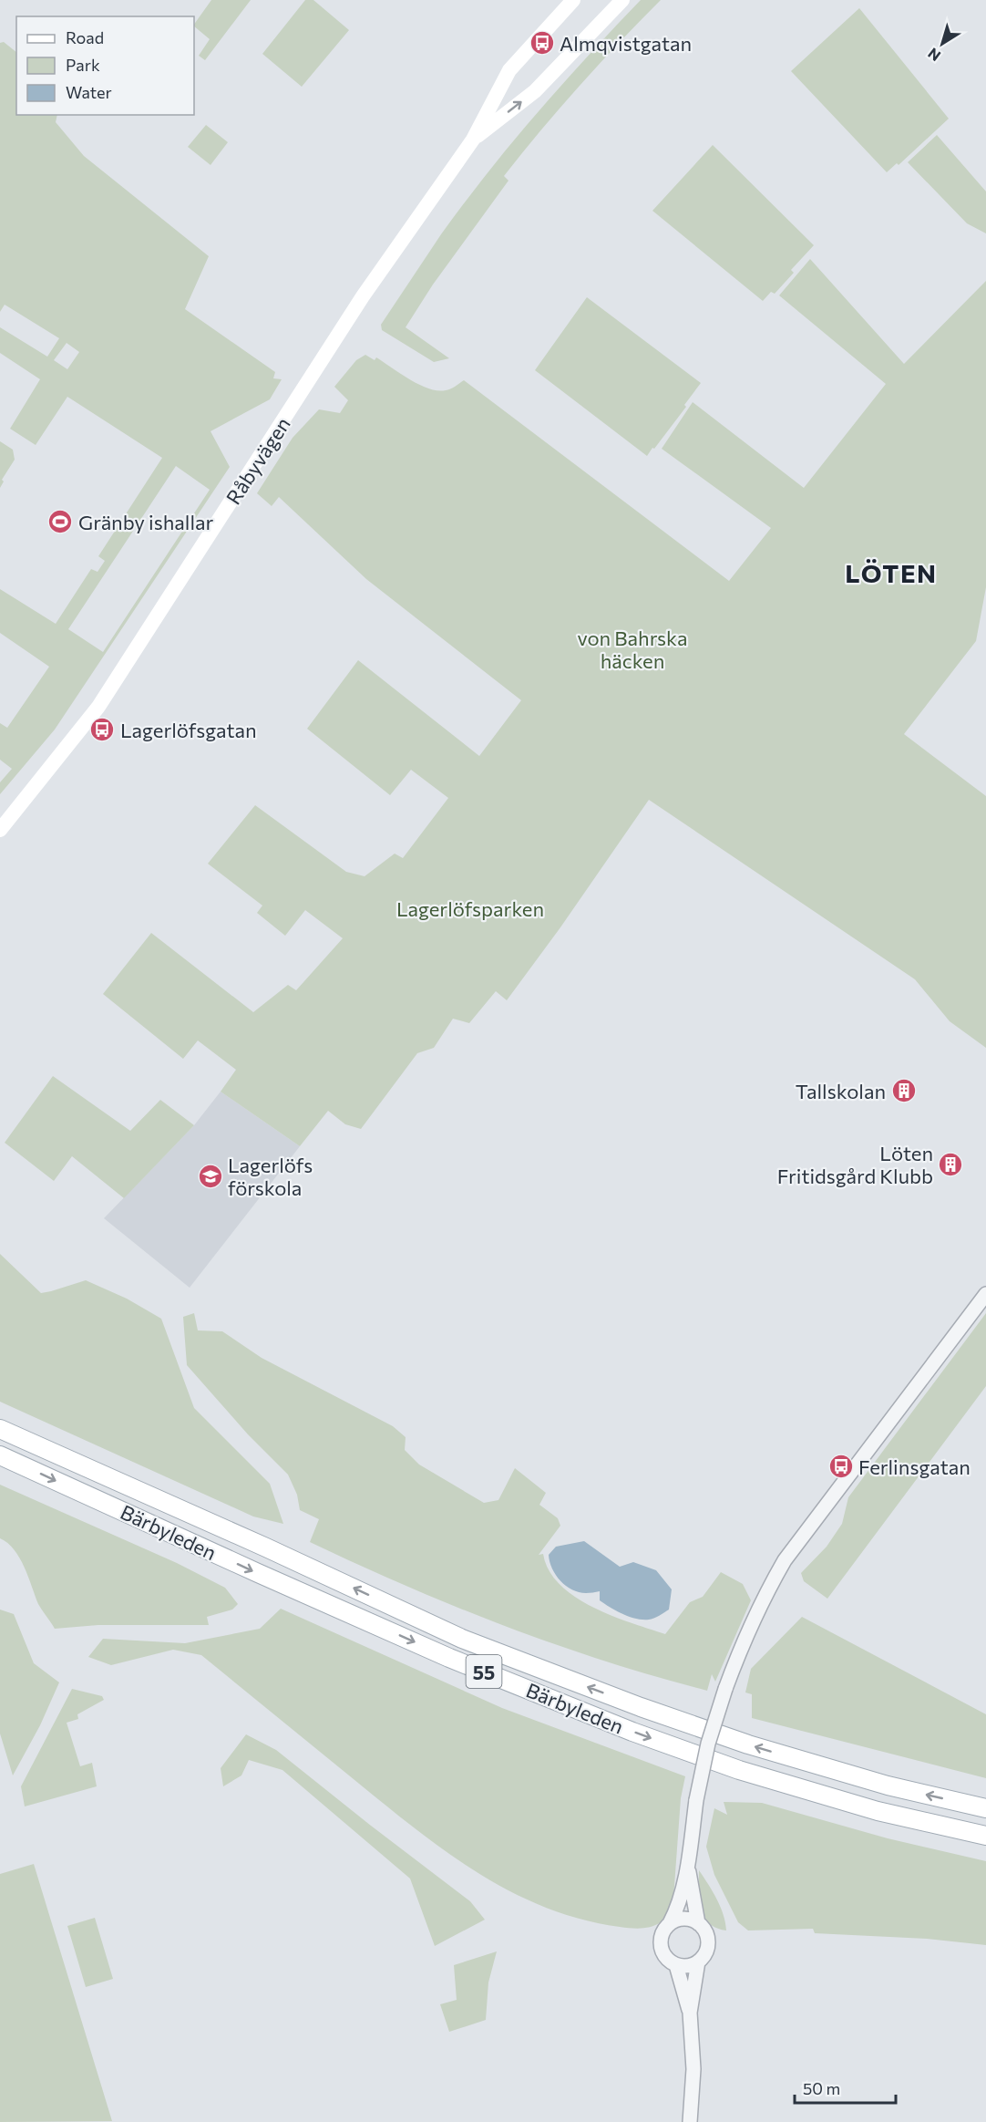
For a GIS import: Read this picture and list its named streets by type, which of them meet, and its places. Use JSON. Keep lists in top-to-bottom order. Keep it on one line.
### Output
{"streets":{"main road":["Råbyvägen","Bärbyleden","55"]},"districts":["LÖTEN"],"parks":["von Bahrska häcken","Lagerlöfsparken"],"places":{"bus stop":["Almqvistgatan","Lagerlöfsgatan","Ferlinsgatan"],"sports":["Gränby ishallar"],"building":["Tallskolan","Löten Fritidsgård Klubb"],"school or university":["Lagerlöfs förskola"]},"legend":["Road","Park","Water"],"scale_bar":"50 m","north":"bottom left"}
